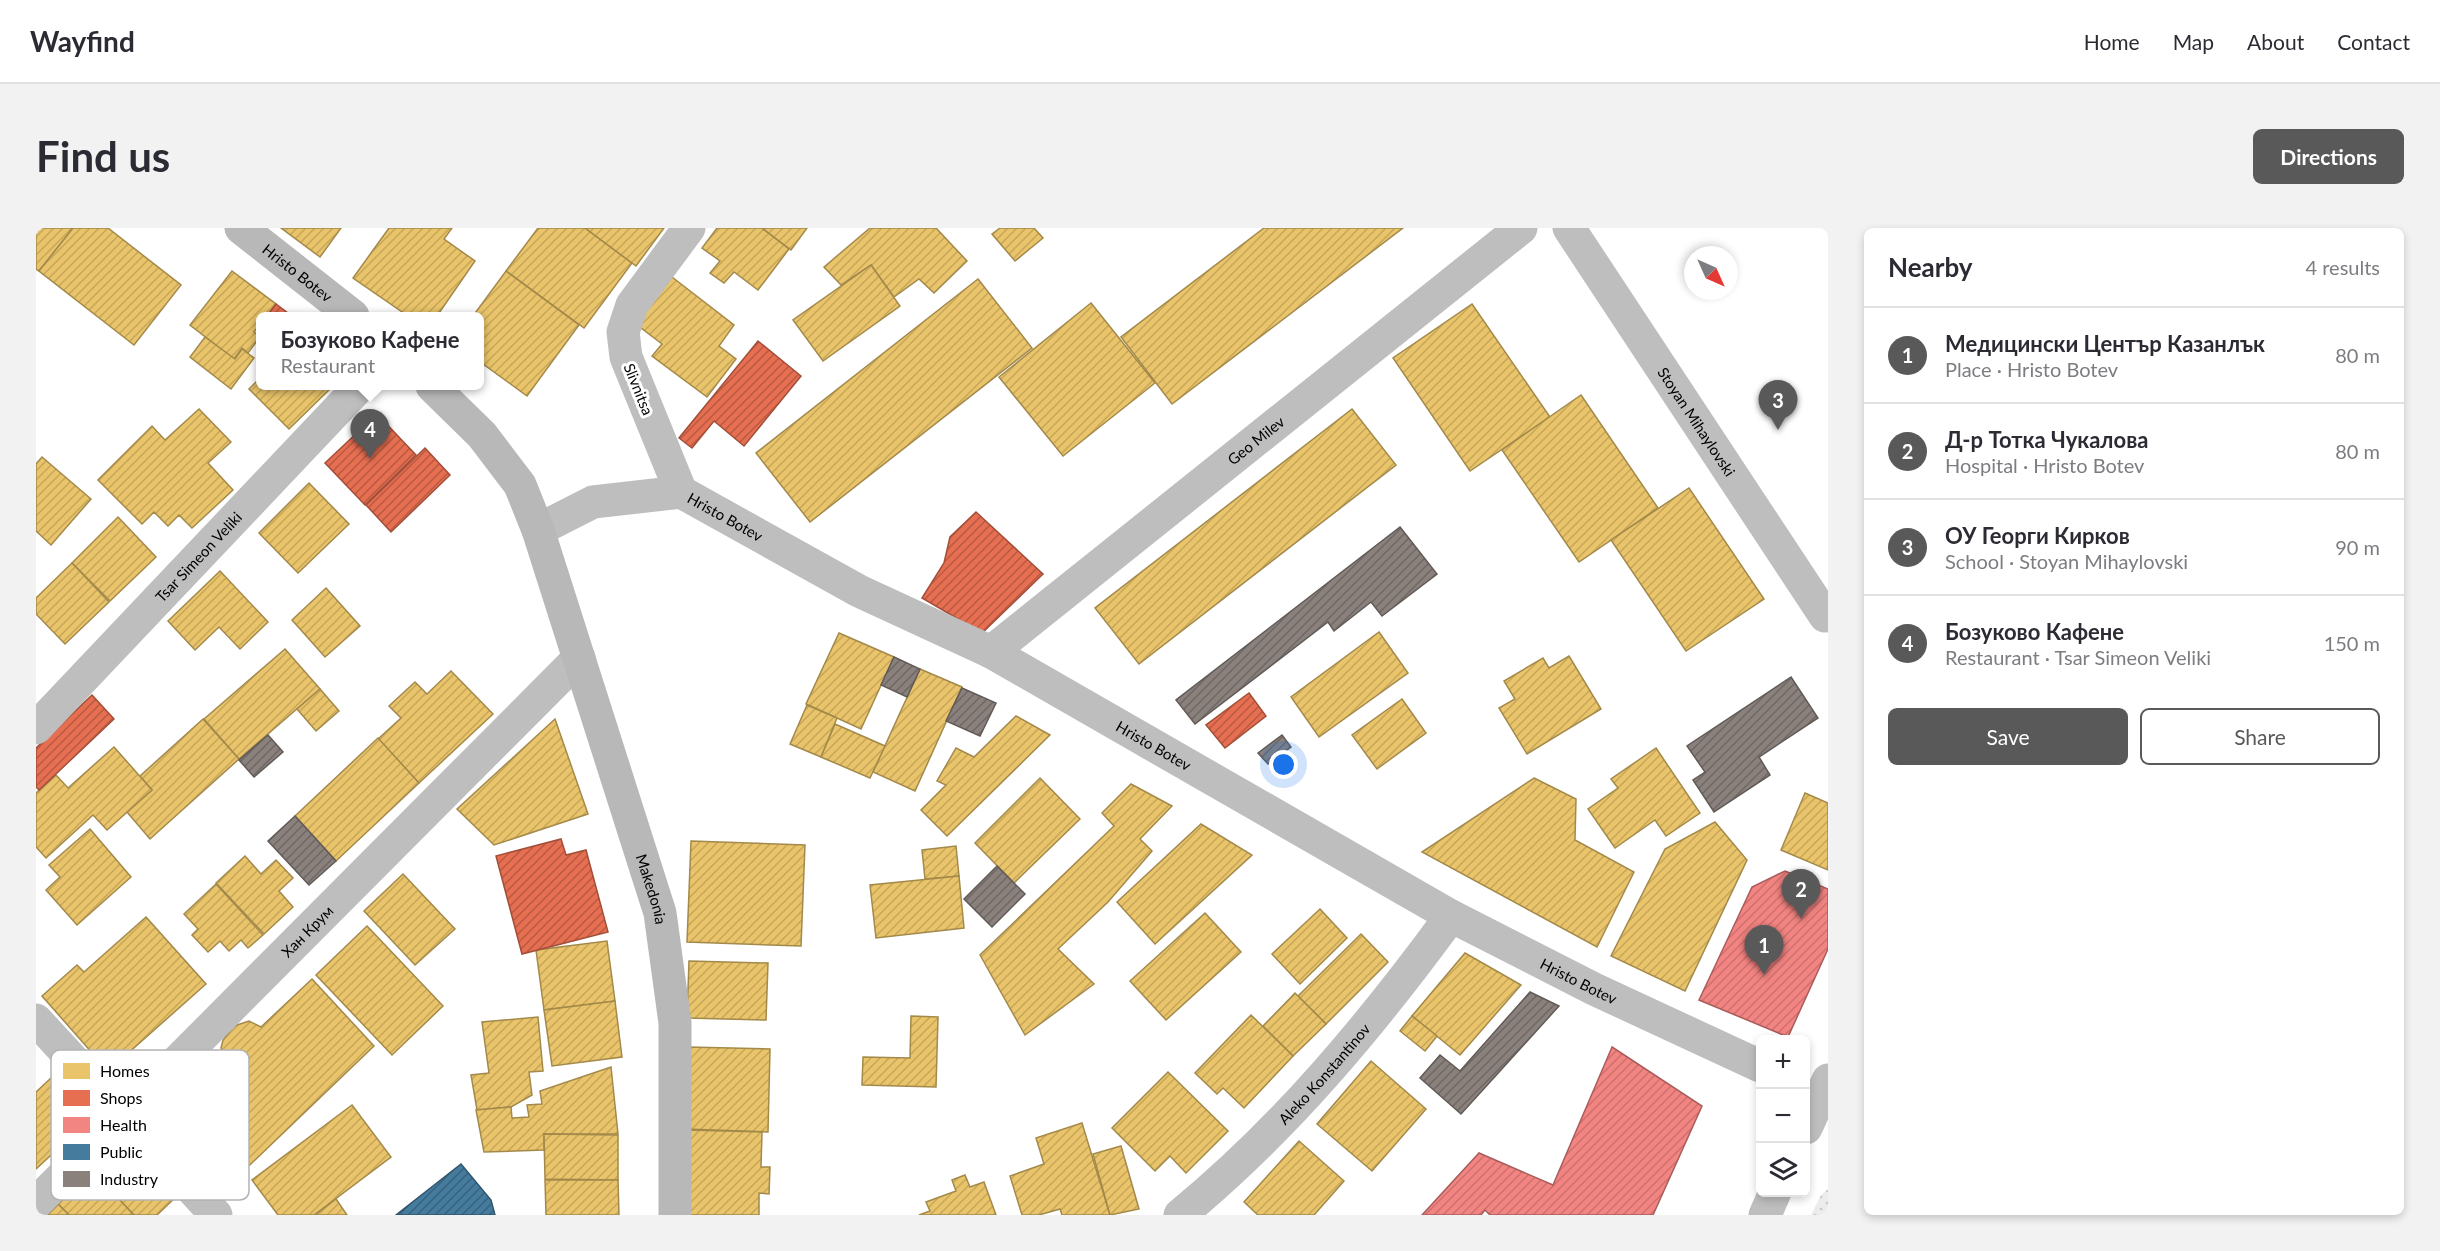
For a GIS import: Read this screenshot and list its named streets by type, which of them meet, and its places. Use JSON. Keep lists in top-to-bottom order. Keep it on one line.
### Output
{"streets":{"main road":["Hristo Botev","Makedonia"],"street":["Slivnitsa","Stoyan Mihaylovski","Geo Milev","Tsar Simeon Veliki","Хан Крум","Aleko Konstantinov"]},"crossings":[["Hristo Botev","Slivnitsa"],["Hristo Botev","Geo Milev"],["Hristo Botev","Makedonia"],["Hristo Botev","Aleko Konstantinov"],["Makedonia","Хан Крум"]],"legend":["Homes","Shops","Health","Public","Industry"],"north":"bottom right","page":{"header":"Wayfind","nav":["Home","Map","About","Contact"],"buttons":["Directions",["Save","Share"]],"title":"Find us","heading":["Nearby","4 results"],"list":[{"mark":"1","name":"Медицински Център Казанлък","note":"Place · Hristo Botev","value":"80 m"},{"mark":"2","name":"Д-р Тотка Чукалова","note":"Hospital · Hristo Botev","value":"80 m"},{"mark":"3","name":"ОУ Георги Кирков","note":"School · Stoyan Mihaylovski","value":"90 m"},{"mark":"4","name":"Бозуково Кафене","note":"Restaurant · Tsar Simeon Veliki","value":"150 m"}],"popup":["Бозуково Кафене","Restaurant"],"pins":["3","4","2","1"],"map_buttons":["+","−"]}}
